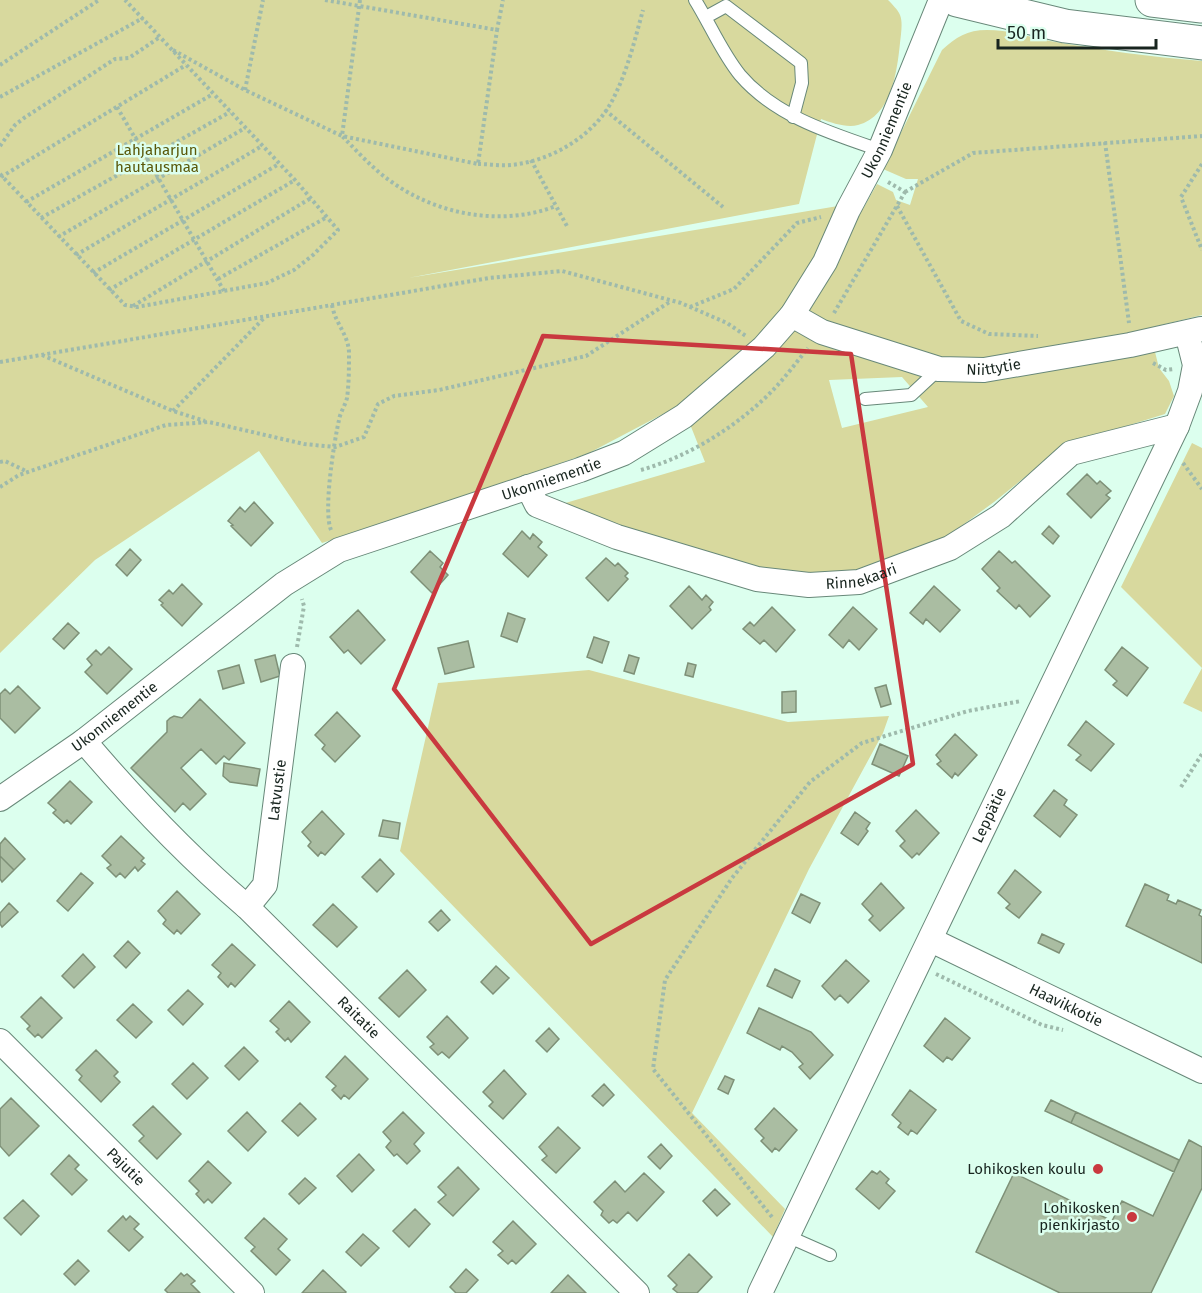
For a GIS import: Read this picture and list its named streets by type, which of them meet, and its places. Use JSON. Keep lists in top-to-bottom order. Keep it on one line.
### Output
{"streets":{"street":["Ukonniementie","Niittytie","Rinnekaari","Latvustie","Leppätie","Haavikkotie","Raitatie","Pajutie"]},"crossings":[["Ukonniementie","Niittytie"],["Ukonniementie","Rinnekaari"],["Ukonniementie","Raitatie"],["Niittytie","Leppätie"],["Rinnekaari","Leppätie"],["Latvustie","Raitatie"],["Leppätie","Haavikkotie"]],"parks":["Lahjaharjun hautausmaa"],"places":["Lohikosken koulu","Lohikosken pienkirjasto"],"scale_bar":"50 m"}
